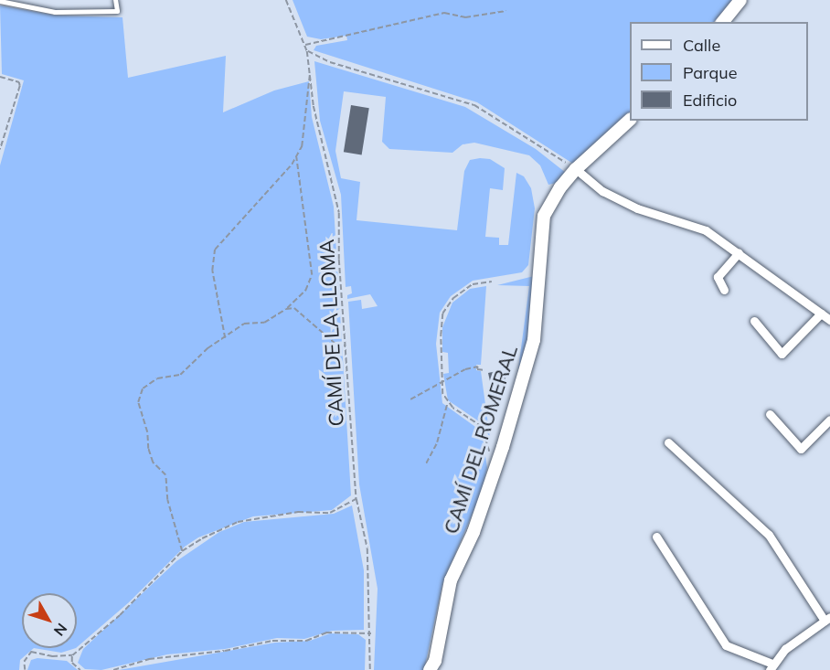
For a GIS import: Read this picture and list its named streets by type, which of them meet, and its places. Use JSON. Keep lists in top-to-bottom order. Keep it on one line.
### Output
{"streets":{"street":["CAMÍ DEL ROMERAL"],"path":["CAMÍ DE LA LLOMA"]},"legend":["Calle","Parque","Edificio"],"north":"bottom right"}
